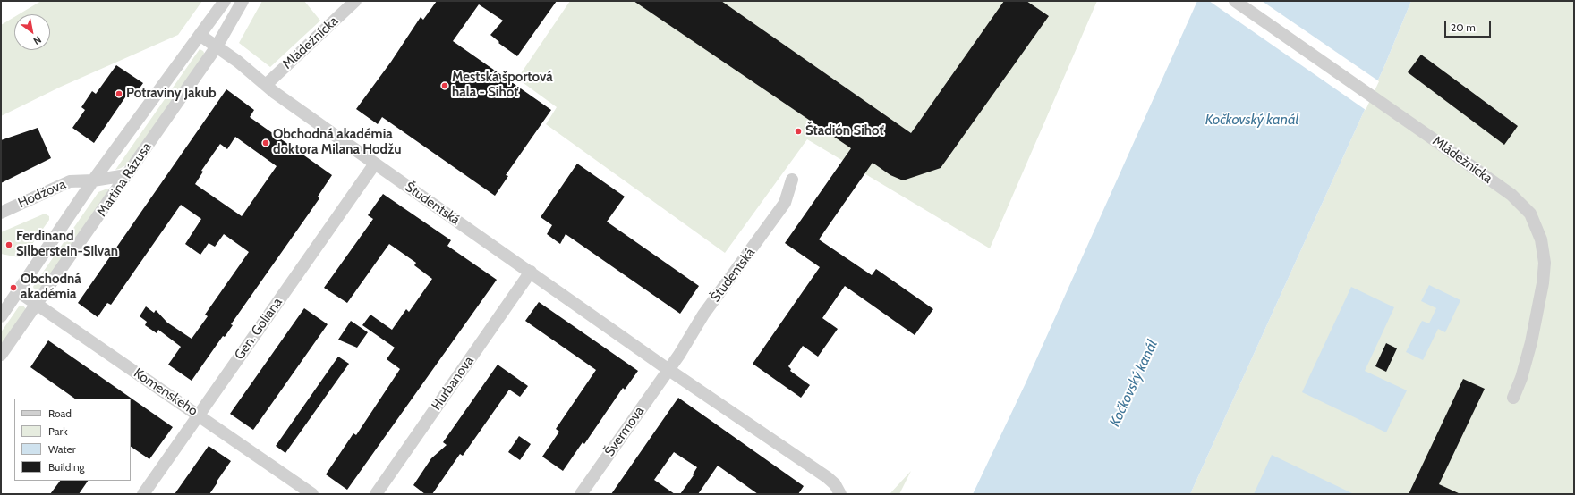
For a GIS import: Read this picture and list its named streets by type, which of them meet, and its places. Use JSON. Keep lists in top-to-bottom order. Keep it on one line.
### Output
{"streets":{"street":["Mládežnícka","Martina Rázusa","Hodžova","Študentská","Gen. Goliana","Hurbanova","Komenského","Švermova"]},"crossings":[["Mládežnícka","Študentská"],["Martina Rázusa","Hodžova"],["Martina Rázusa","Študentská"],["Martina Rázusa","Komenského"],["Študentská","Gen. Goliana"],["Študentská","Hurbanova"],["Študentská","Švermova"],["Gen. Goliana","Komenského"]],"water":["Kočkovský kanál"],"places":["Mestská športová hala - Sihoť","Potraviny Jakub","Štadión Sihoť","Obchodná akadémia doktora Milana Hodžu","Ferdinand Silberstein-Silvan","Obchodná akadémia"],"legend":["Road","Park","Water","Building"],"scale_bar":"20 m","north":"bottom right"}
